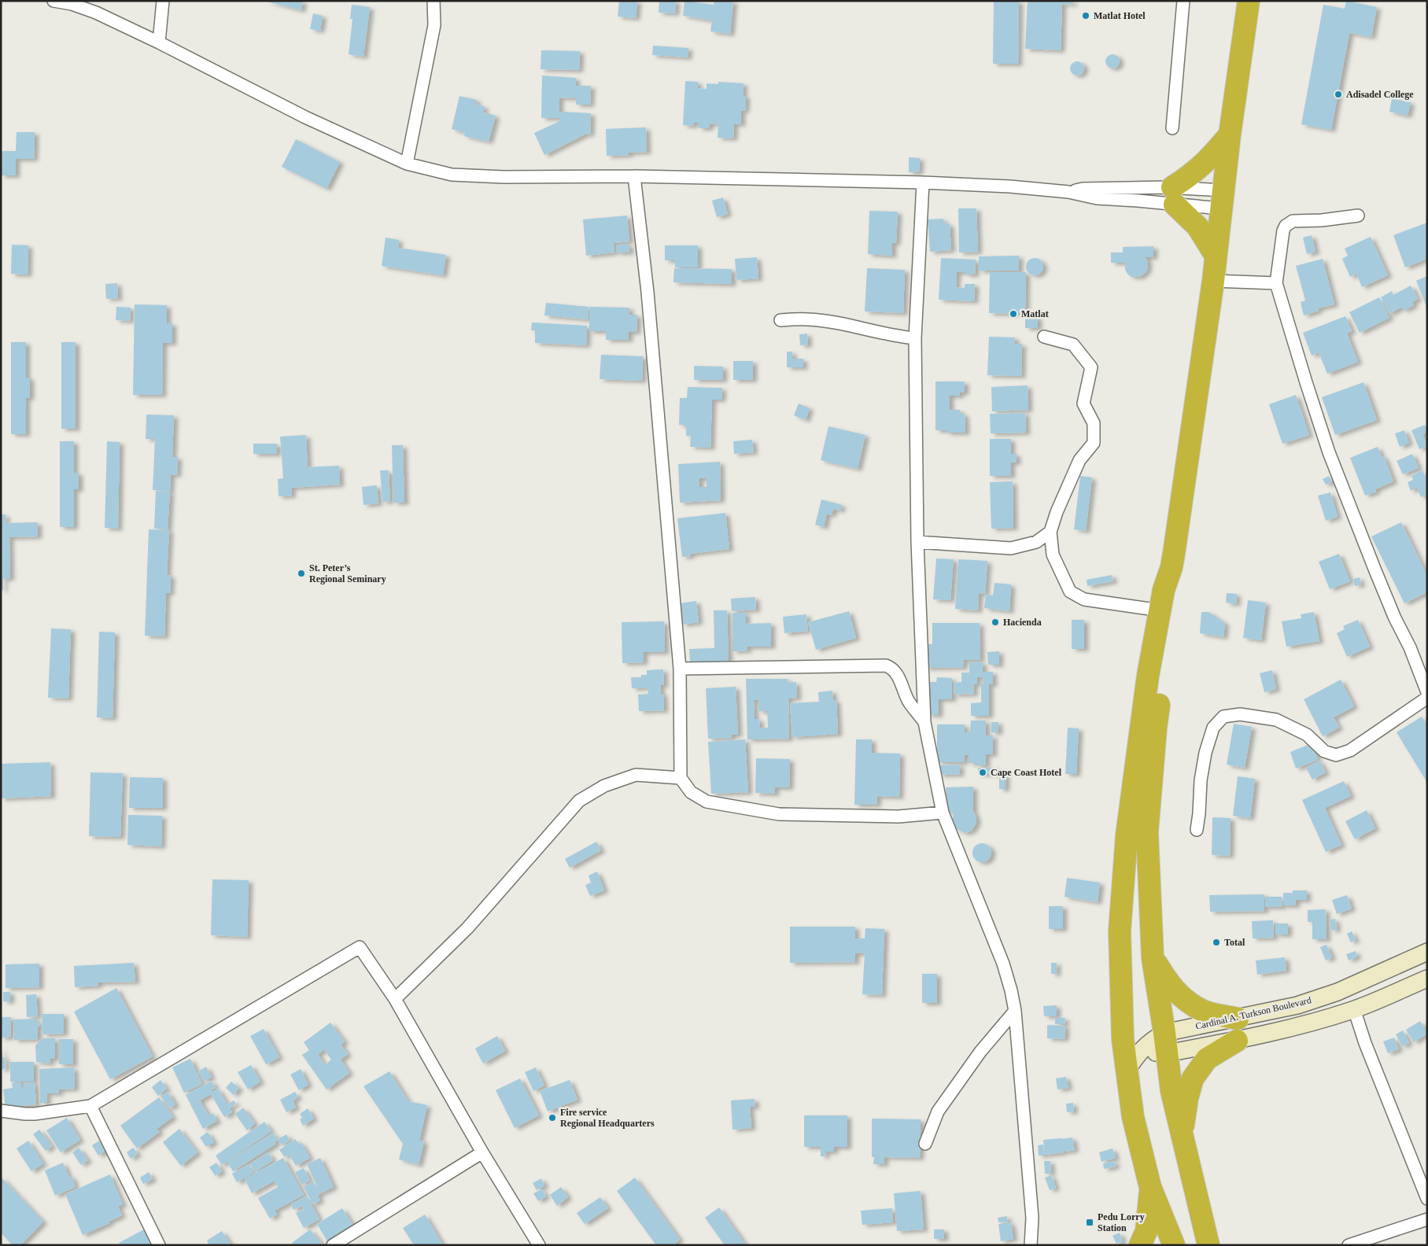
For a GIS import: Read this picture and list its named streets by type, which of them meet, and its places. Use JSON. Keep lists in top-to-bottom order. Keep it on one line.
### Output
{"streets":{"street":["Cardinal A. Turkson Boulevard"]},"places":{"other":["Matlat Hotel","Adisadel College","Matlat","St. Peter’s Regional Seminary","Hacienda","Cape Coast Hotel","Total","Fire service Regional Headquarters"],"transit":["Pedu Lorry Station"]}}
